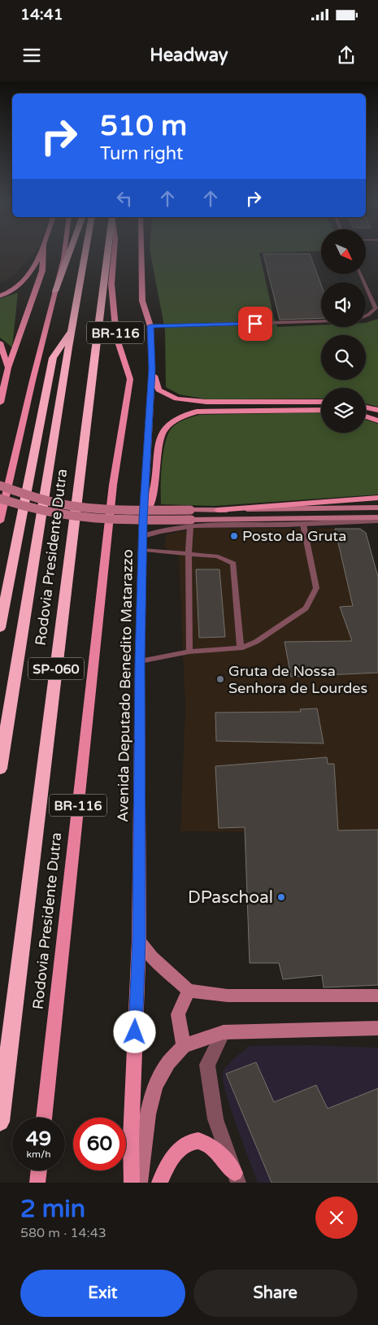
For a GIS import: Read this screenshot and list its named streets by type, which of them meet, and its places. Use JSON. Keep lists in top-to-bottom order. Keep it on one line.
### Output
{"streets":{"highway":["Rodovia Presidente Dutra","SP-060"],"main road":["BR-116","Avenida Deputado Benedito Matarazzo"]},"places":["Posto da Gruta","Gruta de Nossa Senhora de Lourdes","DPaschoal"],"north":"bottom right","page":{"status":"14:41","header":"Headway","turn":["510 m","Turn right"],"speed":"49 km/h","limit":"60","heading":["2 min","580 m · 14:43"],"buttons":["Exit","Share"]}}
